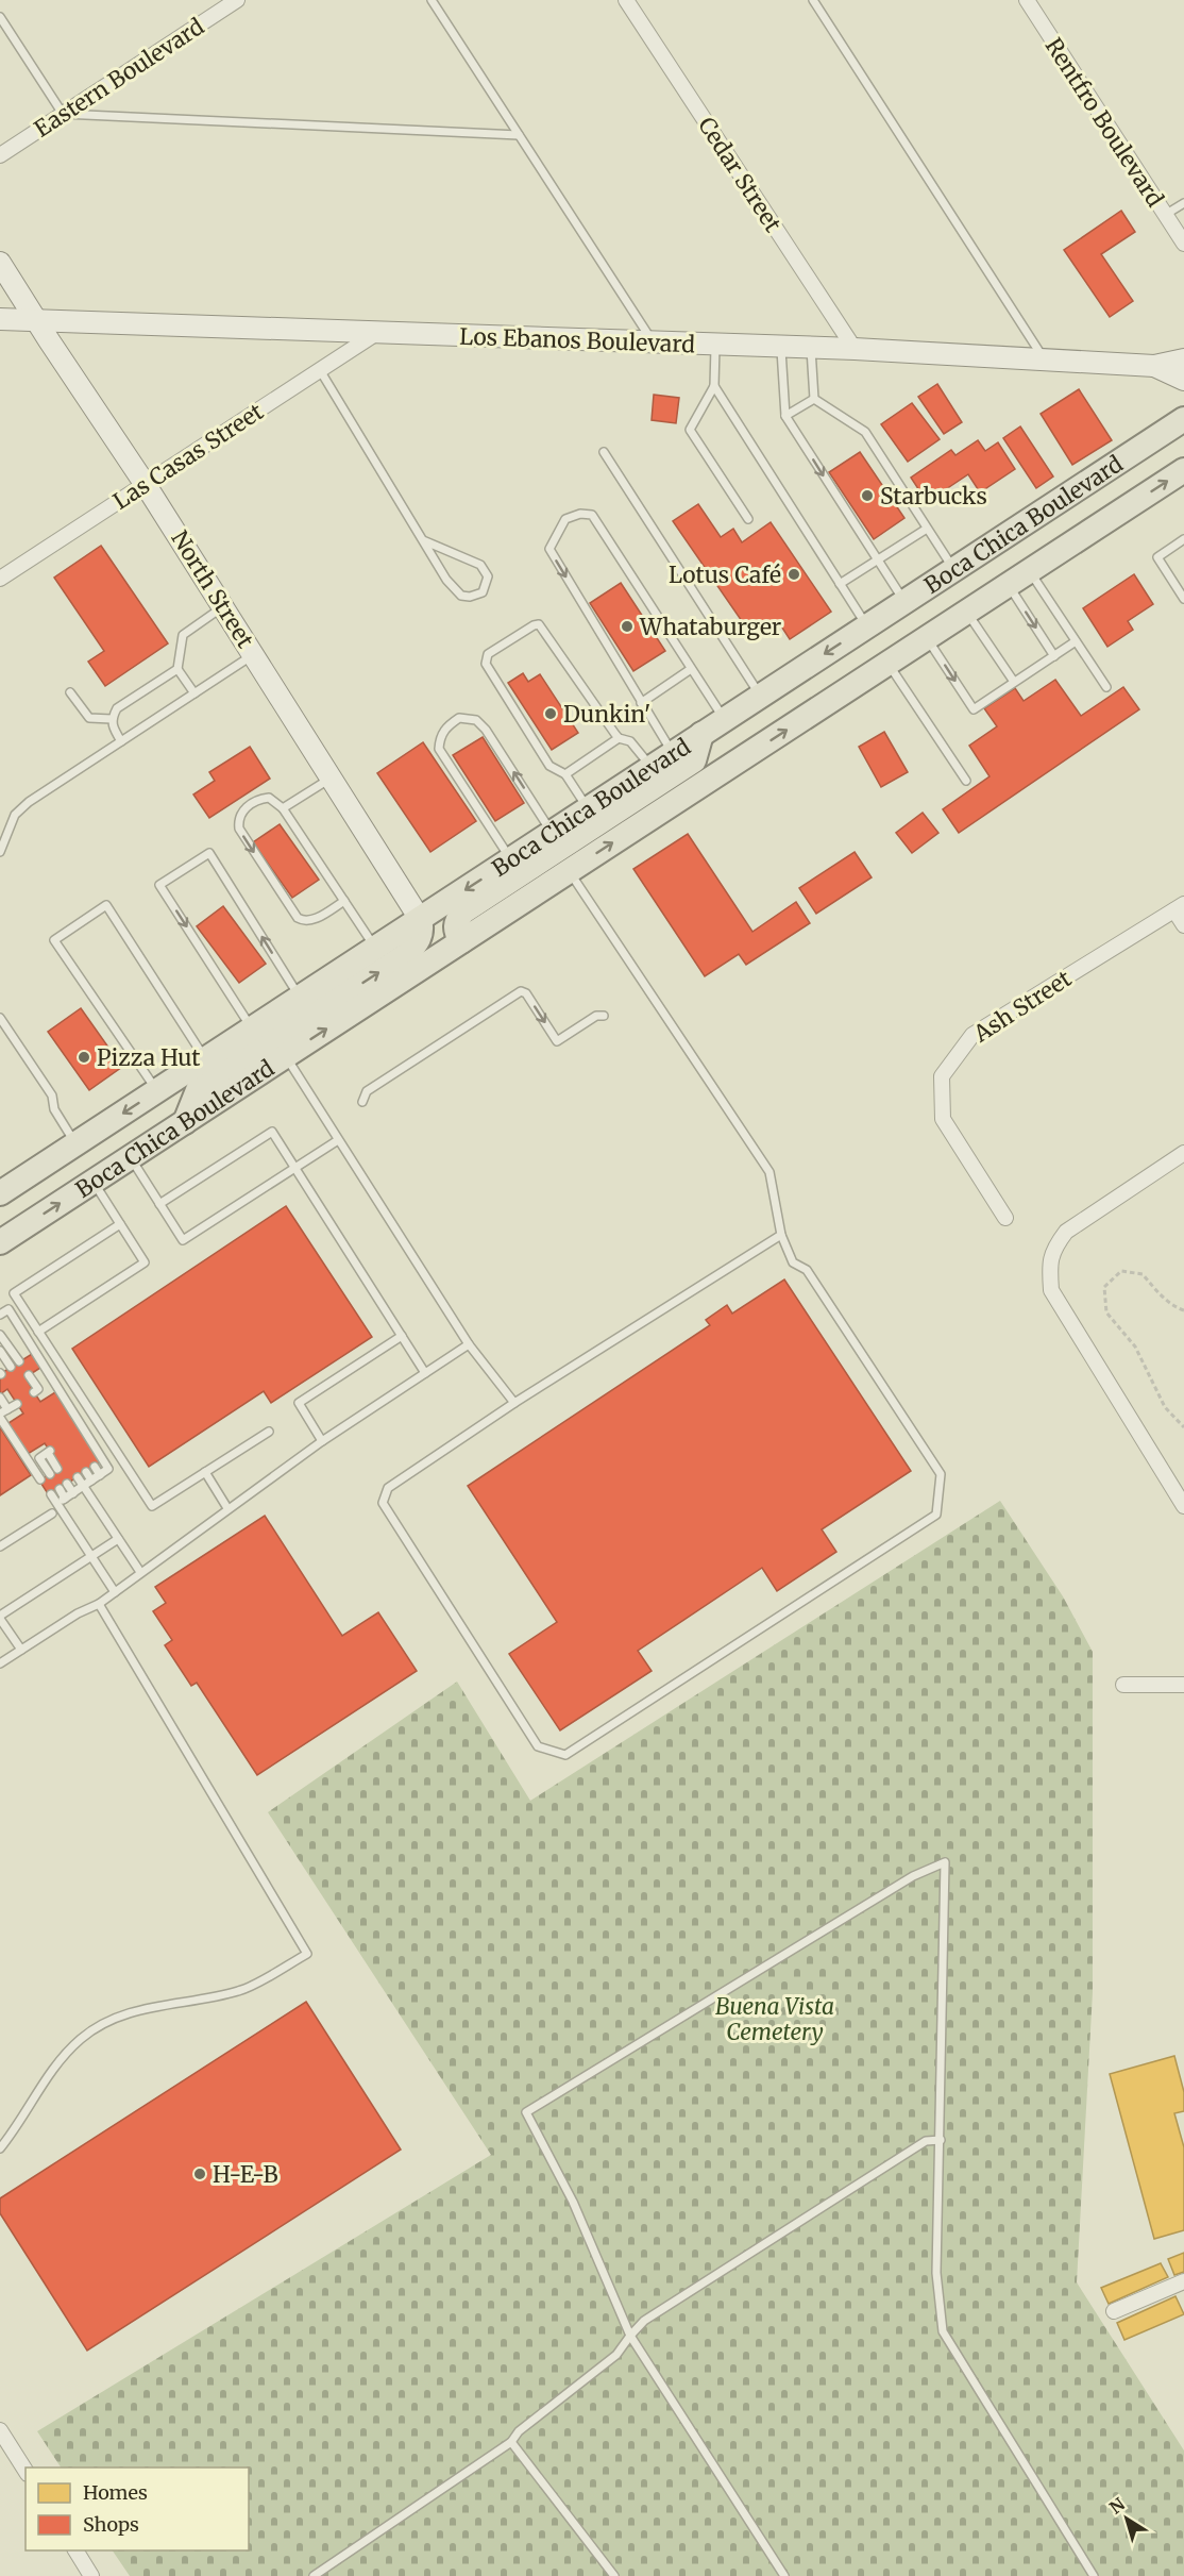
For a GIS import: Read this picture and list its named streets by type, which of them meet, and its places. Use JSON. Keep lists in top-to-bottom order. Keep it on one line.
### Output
{"streets":{"main road":["Boca Chica Boulevard"],"street":["Eastern Boulevard","Rentfro Boulevard","Cedar Street","Los Ebanos Boulevard","Las Casas Street","North Street","Ash Street"]},"crossings":[["Cedar Street","Los Ebanos Boulevard"],["Los Ebanos Boulevard","Las Casas Street"],["Los Ebanos Boulevard","North Street"],["Las Casas Street","North Street"],["Boca Chica Boulevard","North Street"]],"parks":["Buena Vista Cemetery"],"places":["Starbucks","Lotus Café","Whataburger","Dunkin'","Pizza Hut","H-E-B"],"legend":["Homes","Shops"],"north":"top left"}
